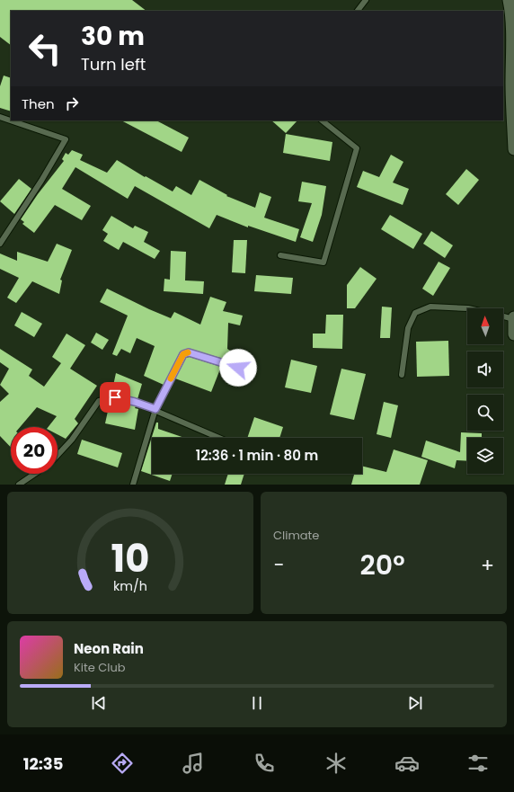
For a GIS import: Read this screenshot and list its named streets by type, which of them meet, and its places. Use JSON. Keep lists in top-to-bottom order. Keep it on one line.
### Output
{"north":"top","page":{"turn":["30 m","Turn left"],"then":"Then","limit":"20","trip":"12:36 · 1 min · 80 m","tile":"Climate","heat":["−","20°","+"],"song":["Neon Rain","Kite Club"],"tabs":"12:35","gauge":["10","km/h"]}}
